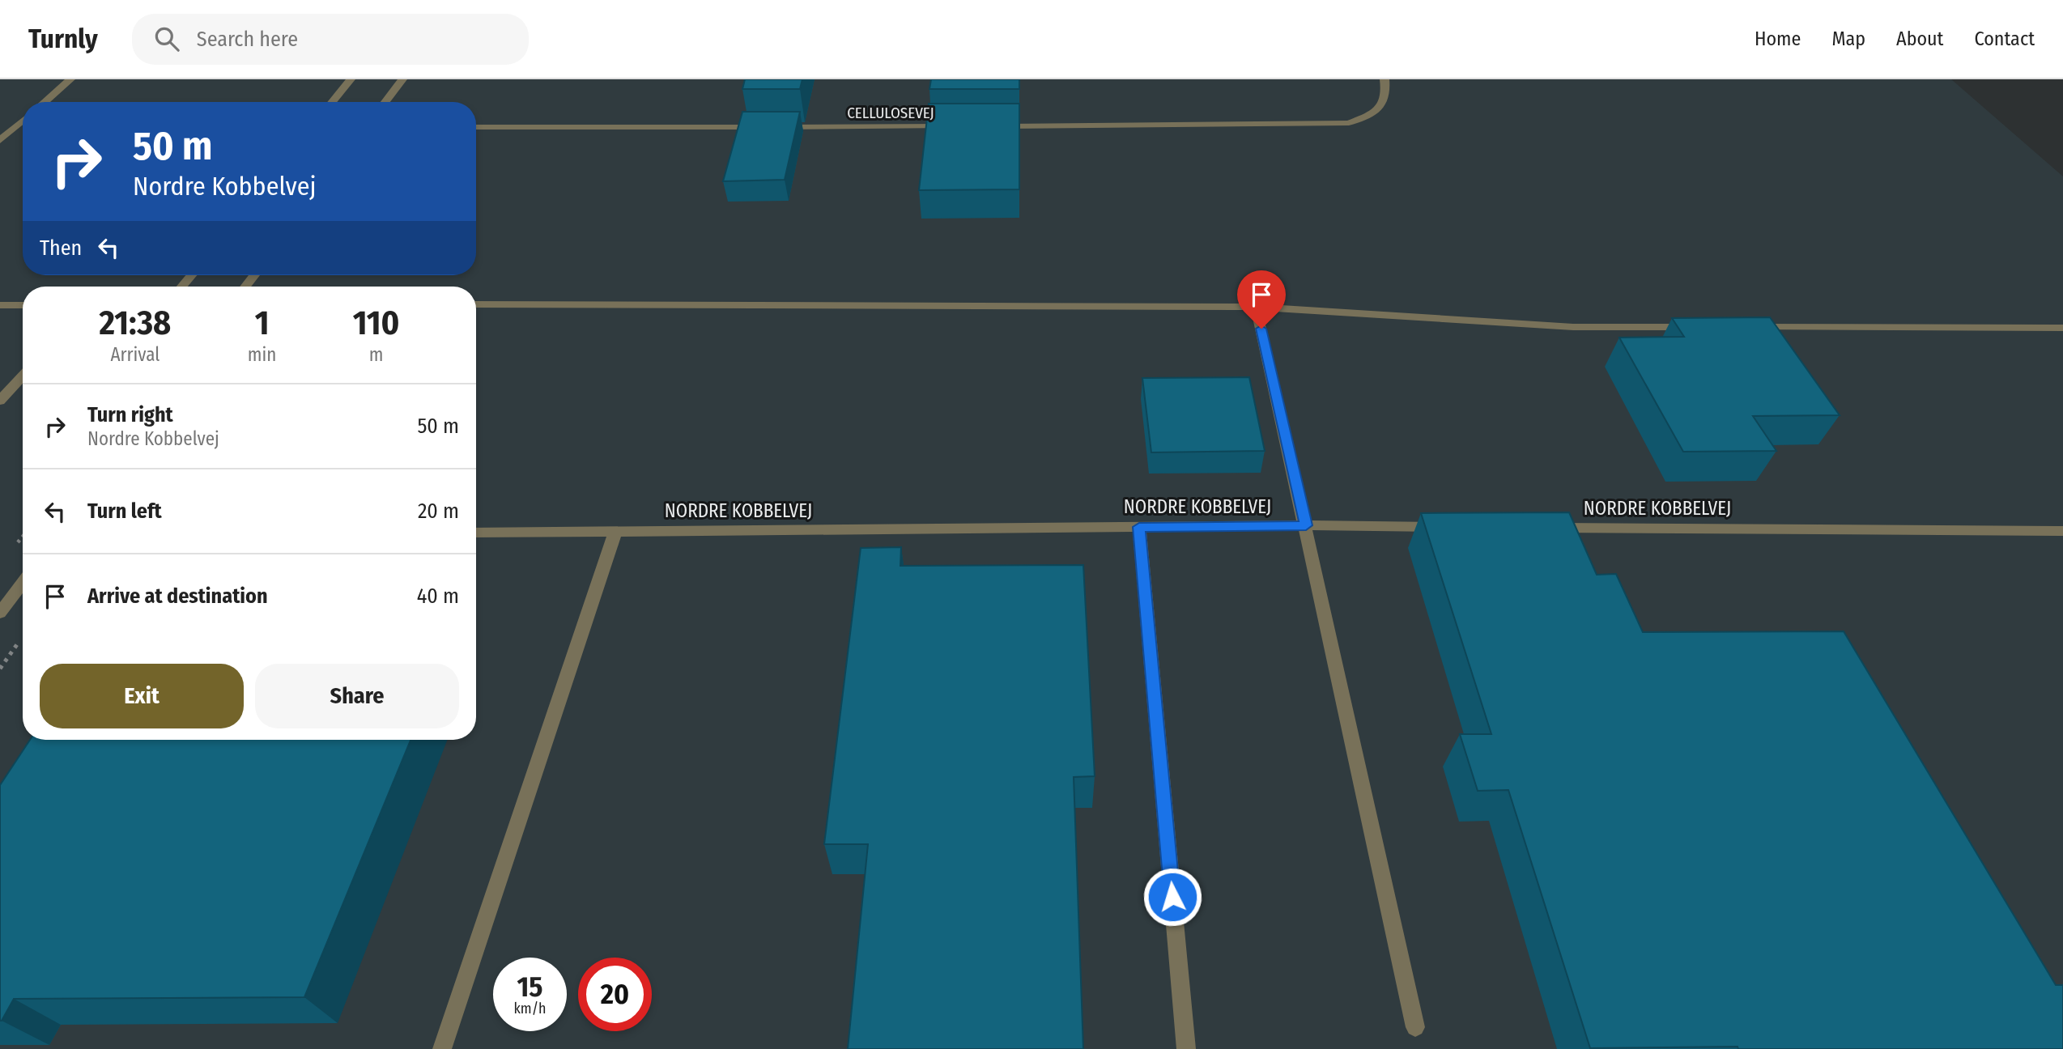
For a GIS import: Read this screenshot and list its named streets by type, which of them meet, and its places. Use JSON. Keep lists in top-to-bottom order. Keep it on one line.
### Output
{"streets":{"street":["CELLULOSEVEJ","NORDRE KOBBELVEJ"]},"page":{"header":"Turnly","search":"Search here","nav":["Home","Map","About","Contact"],"turn":["50 m","Nordre Kobbelvej"],"then":"Then","eta":["21:38","Arrival","1","min","110","m"],"list":[{"name":"Turn right","note":"Nordre Kobbelvej","value":"50 m"},{"name":"Turn left","value":"20 m"},{"name":"Arrive at destination","value":"40 m"}],"buttons":["Exit","Share"],"speed":"15 km/h","limit":"20"}}
